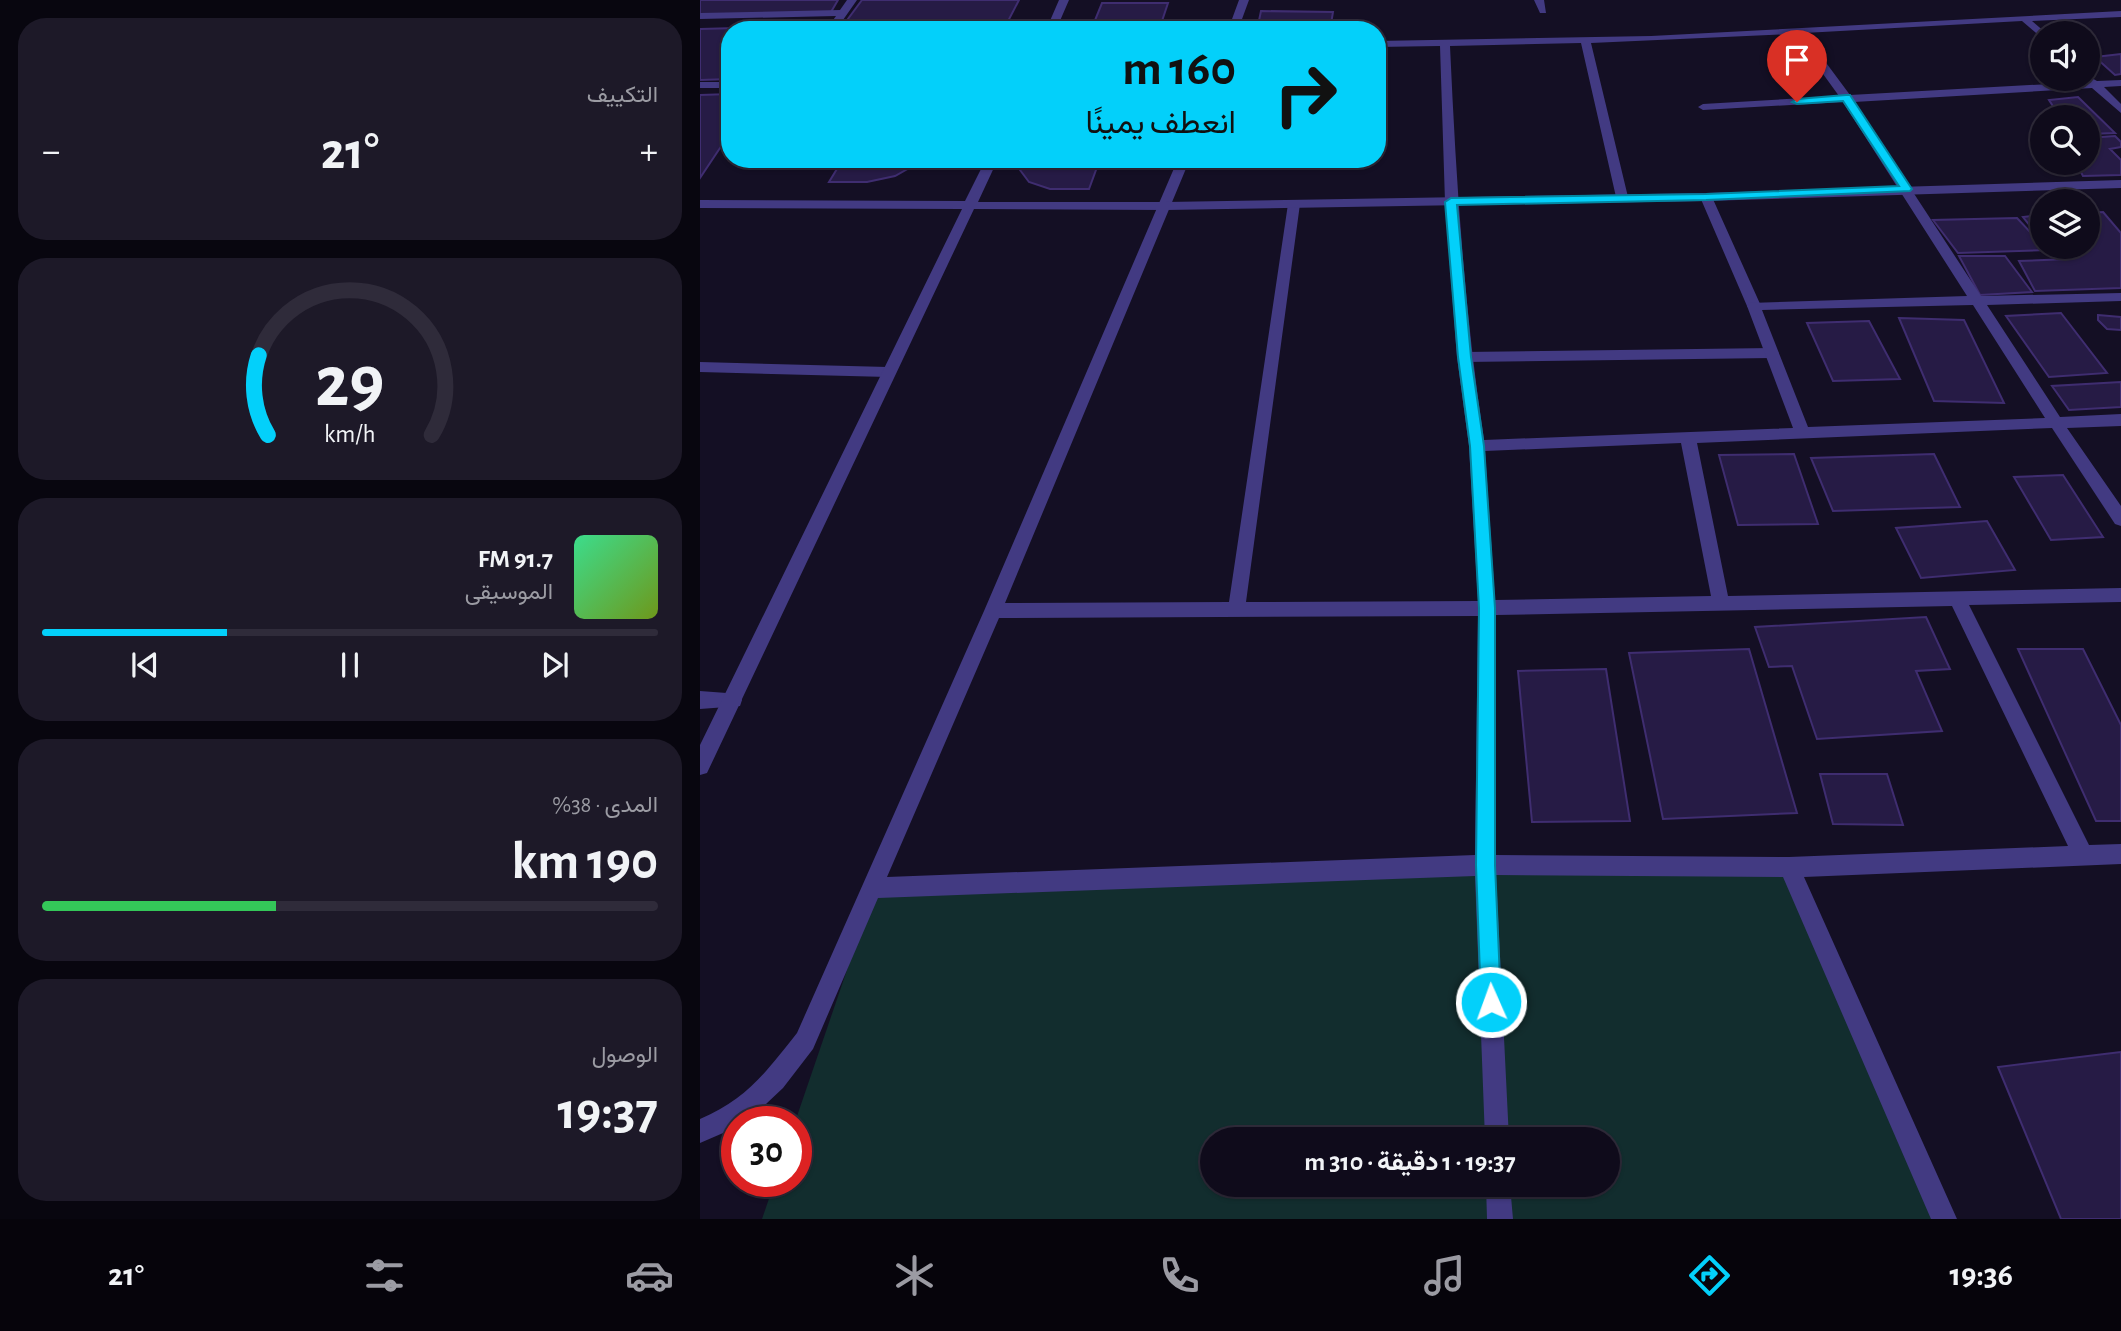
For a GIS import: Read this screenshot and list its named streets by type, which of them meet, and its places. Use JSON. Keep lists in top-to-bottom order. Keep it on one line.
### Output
{"page":{"tile":["التكييف",["المدى · 38%","190 km"],["الوصول","19:37"]],"turn":["160 m","انعطف يمينًا"],"heat":["−","21°","+"],"song":["91.7 FM","الموسيقى"],"limit":"30","trip":"19:37 · 1 دقيقة · 310 m","tabs":["19:36","21°"],"gauge":["29","km/h"]}}
